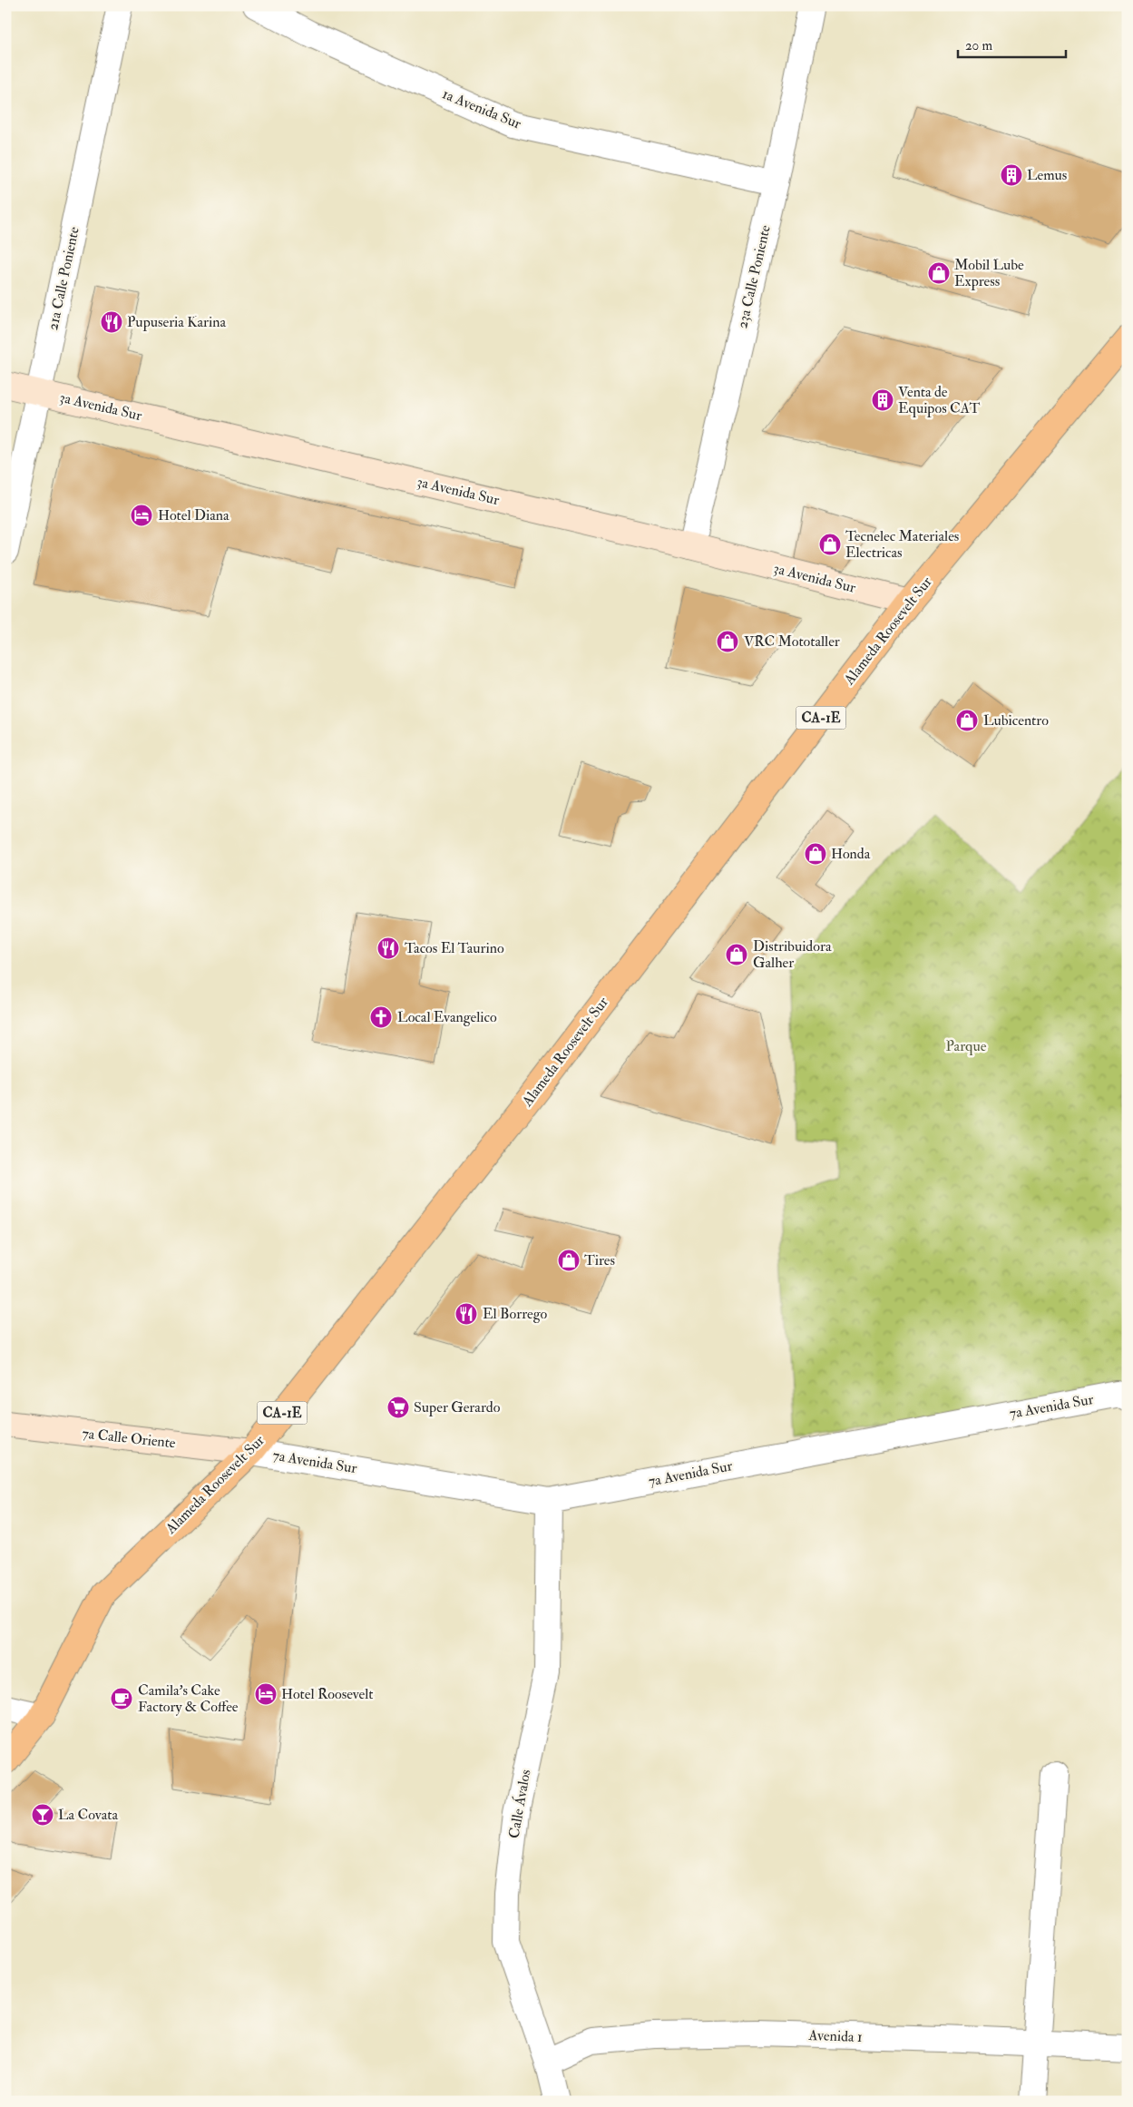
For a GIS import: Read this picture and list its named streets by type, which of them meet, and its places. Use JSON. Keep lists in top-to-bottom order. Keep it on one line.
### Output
{"streets":{"highway":["Alameda Roosevelt Sur","CA-1E"],"street":["1a Avenida Sur","23a Calle Poniente","21a Calle Poniente","3a Avenida Sur","7a Avenida Sur","7a Calle Oriente","Calle Ávalos","Avenida 1"]},"crossings":[["1a Avenida Sur","23a Calle Poniente"],["23a Calle Poniente","3a Avenida Sur"],["21a Calle Poniente","3a Avenida Sur"],["3a Avenida Sur","Alameda Roosevelt Sur"],["Alameda Roosevelt Sur","7a Avenida Sur"],["Alameda Roosevelt Sur","7a Calle Oriente"],["7a Avenida Sur","7a Calle Oriente"],["7a Avenida Sur","Calle Ávalos"],["Calle Ávalos","Avenida 1"]],"parks":["Parque"],"places":{"building":["Lemus","Venta de Equipos CAT"],"shop":["Mobil Lube Express","Tecnelec Materiales Electricas","VRC Mototaller","Lubicentro","Honda","Distribuidora Galher","Tires"],"restaurant":["Pupuseria Karina","Tacos El Taurino","El Borrego"],"hotel":["Hotel Diana","Hotel Roosevelt"],"church":["Local Evangelico"],"supermarket":["Super Gerardo"],"cafe":["Camila's Cake Factory & Coffee"],"bar":["La Covata"]},"scale_bar":"20 m"}
